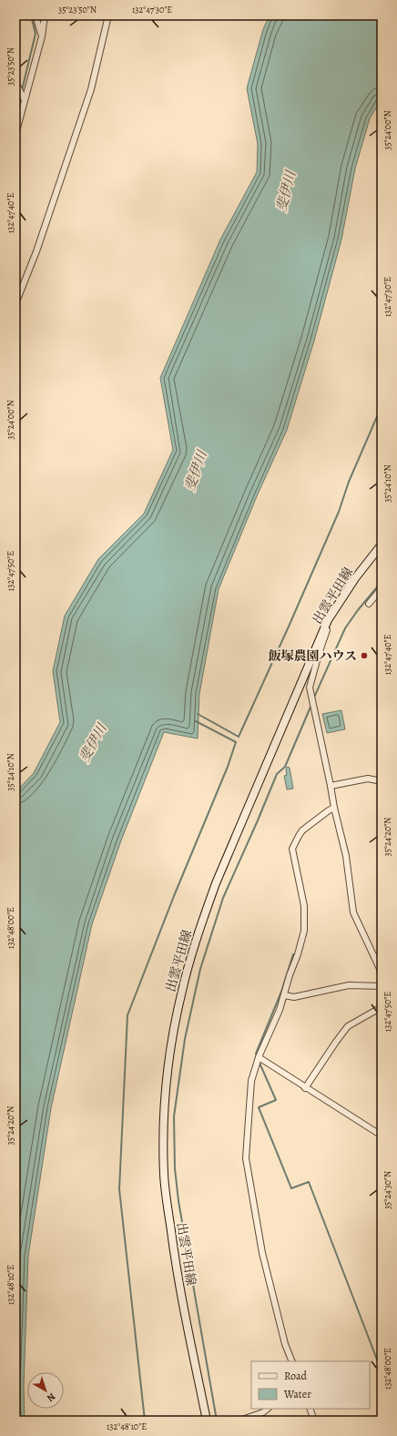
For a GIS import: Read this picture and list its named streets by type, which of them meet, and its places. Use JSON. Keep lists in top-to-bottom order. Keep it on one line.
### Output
{"streets":{"main road":["出雲平田線"]},"water":["斐伊川"],"places":["飯塚農園ハウス"],"legend":["Road","Water"],"north":"bottom right","coordinates":["35°23'50\"N","132°47'30\"E","35°24'00\"N","132°47'40\"E","35°24'10\"N","132°47'50\"E","35°24'20\"N","132°48'00\"E","35°24'30\"N","132°48'10\"E"]}
